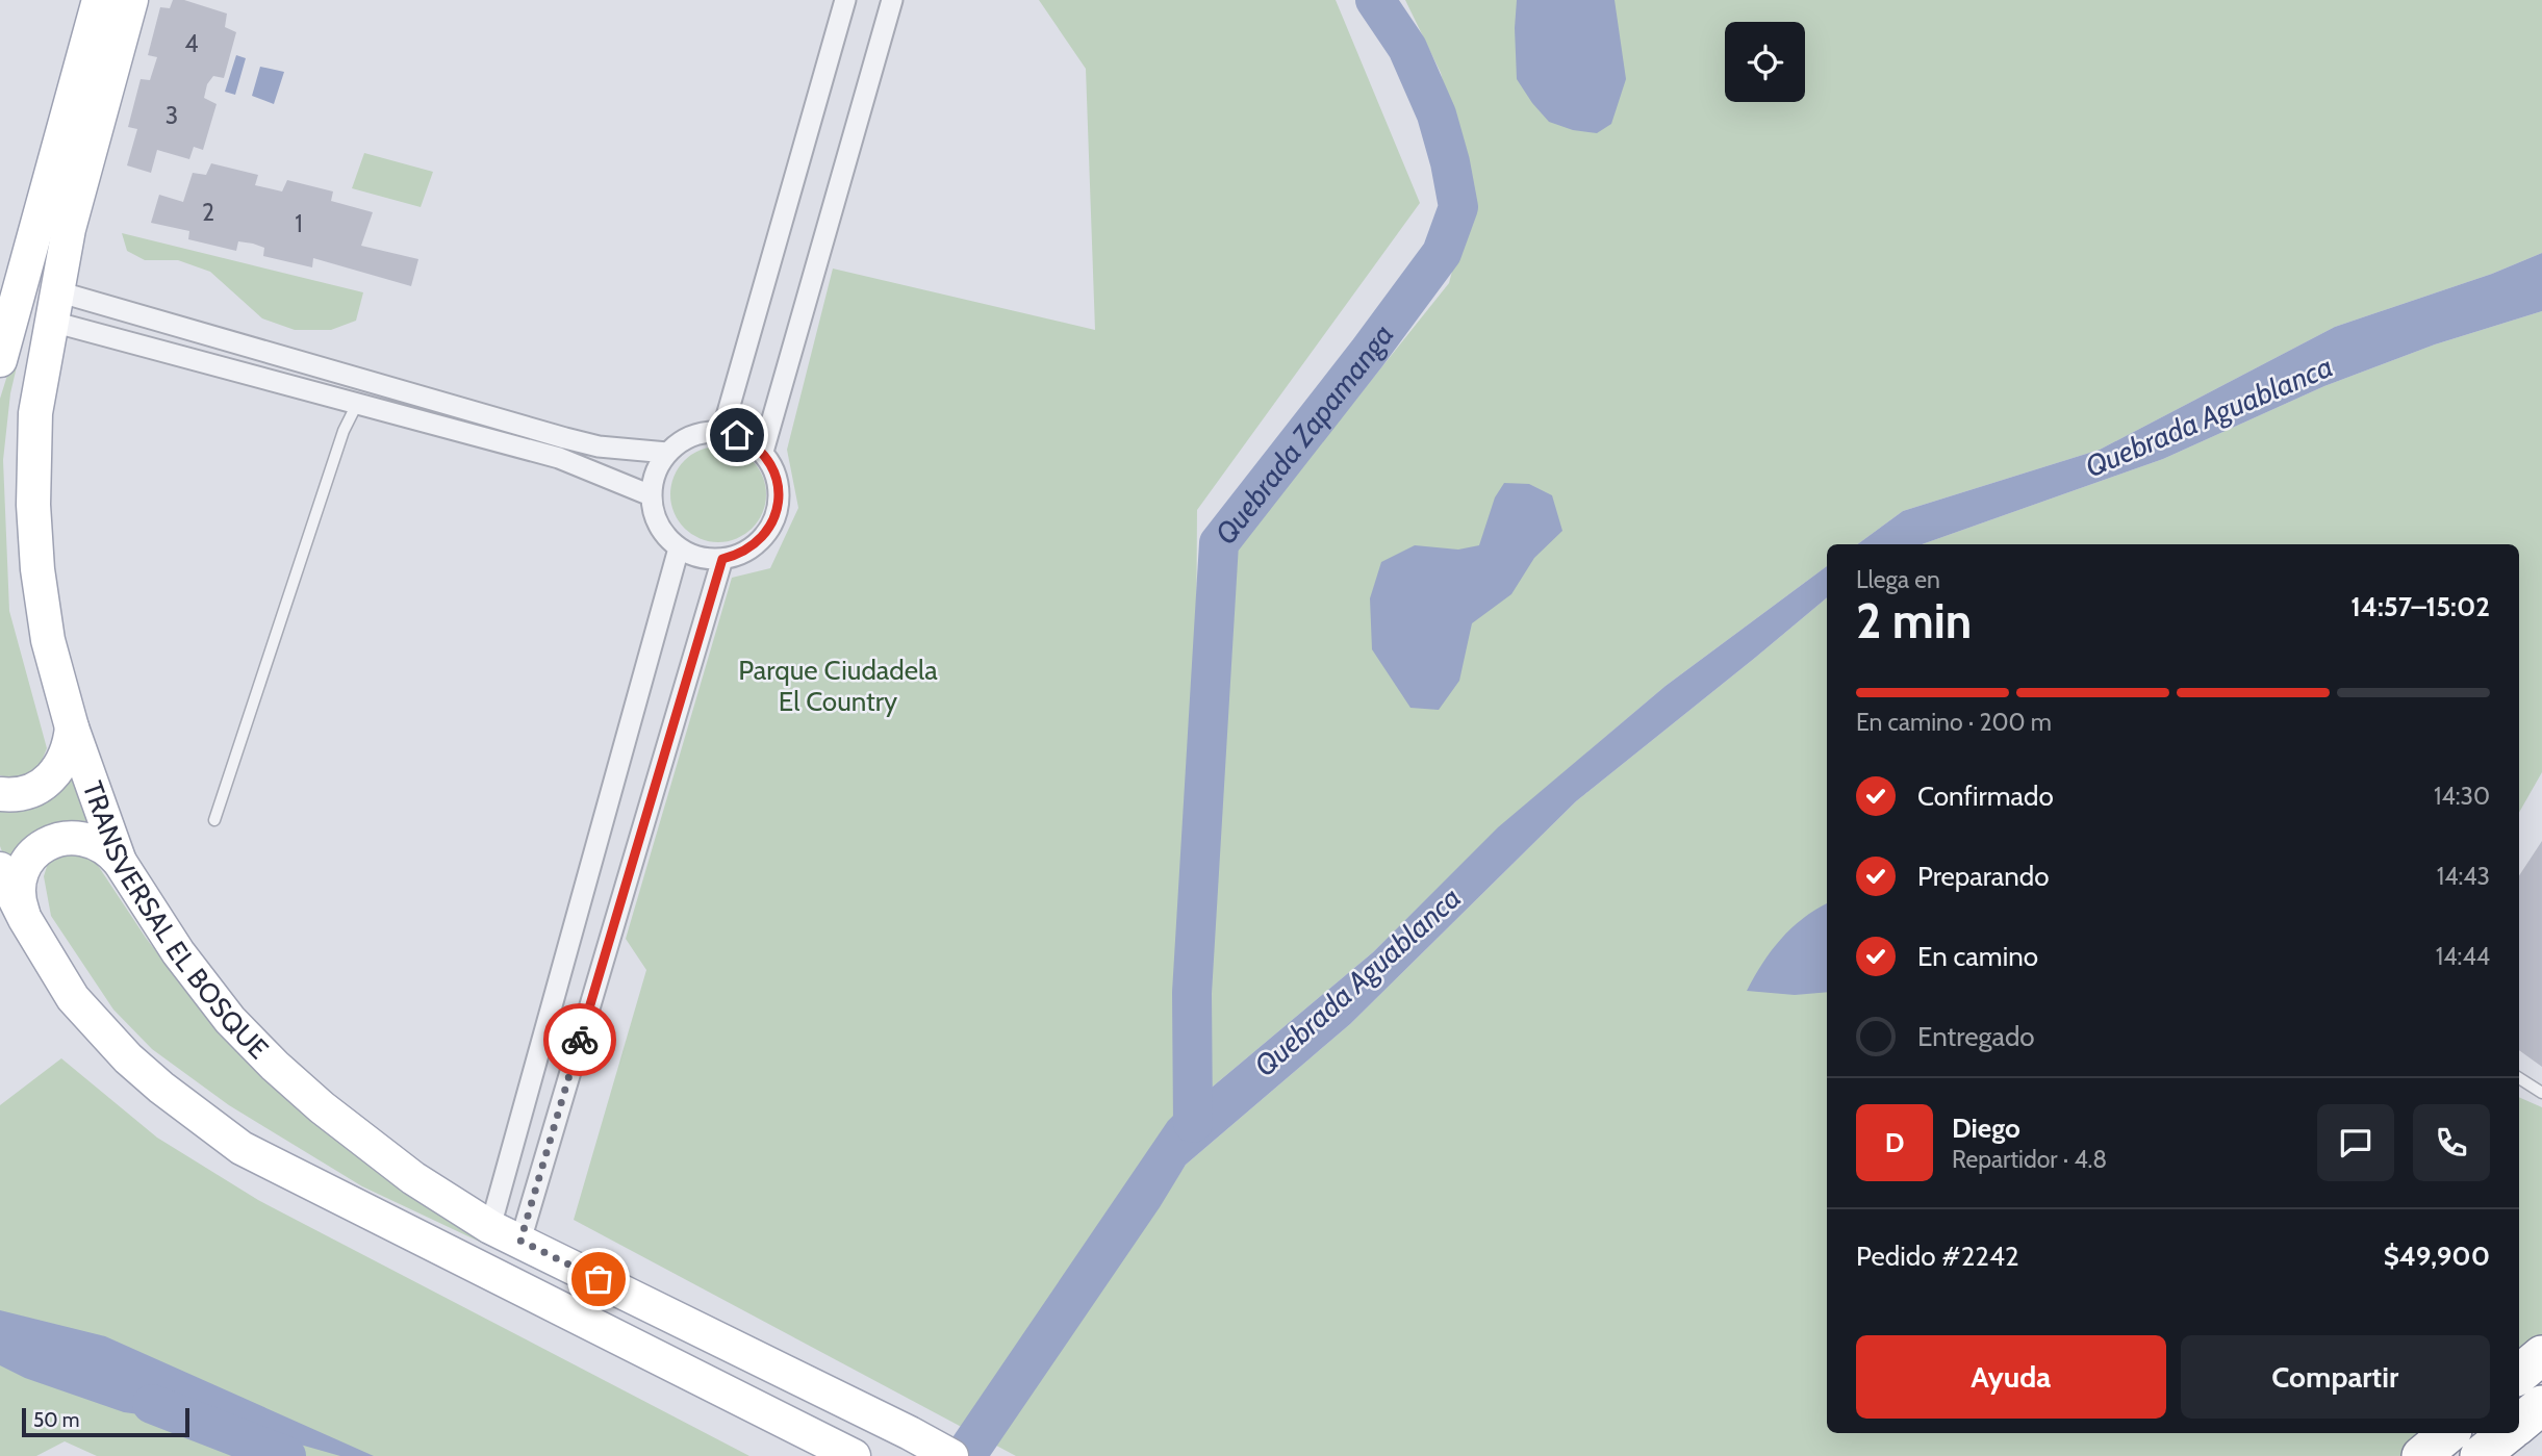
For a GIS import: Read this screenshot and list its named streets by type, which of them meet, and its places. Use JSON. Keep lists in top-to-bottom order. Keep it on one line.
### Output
{"streets":{"main road":["TRANSVERSAL EL BOSQUE"]},"water":["Quebrada Aguablanca","Quebrada Zapamanga"],"parks":["Parque Ciudadela El Country"],"house_numbers":["4","3","2","1"],"scale_bar":"50 m","page":{"heading":["2 min","Llega en","14:57–15:02"],"panel":["Diego","Repartidor · 4.8","Pedido #2242","$49,900"],"bar":"En camino · 200 m","list":[["Confirmado","14:30"],["Preparando","14:43"],["En camino","14:44"],"Entregado"],"round":"D","buttons":["Ayuda","Compartir"],"scale":"50 m"}}
